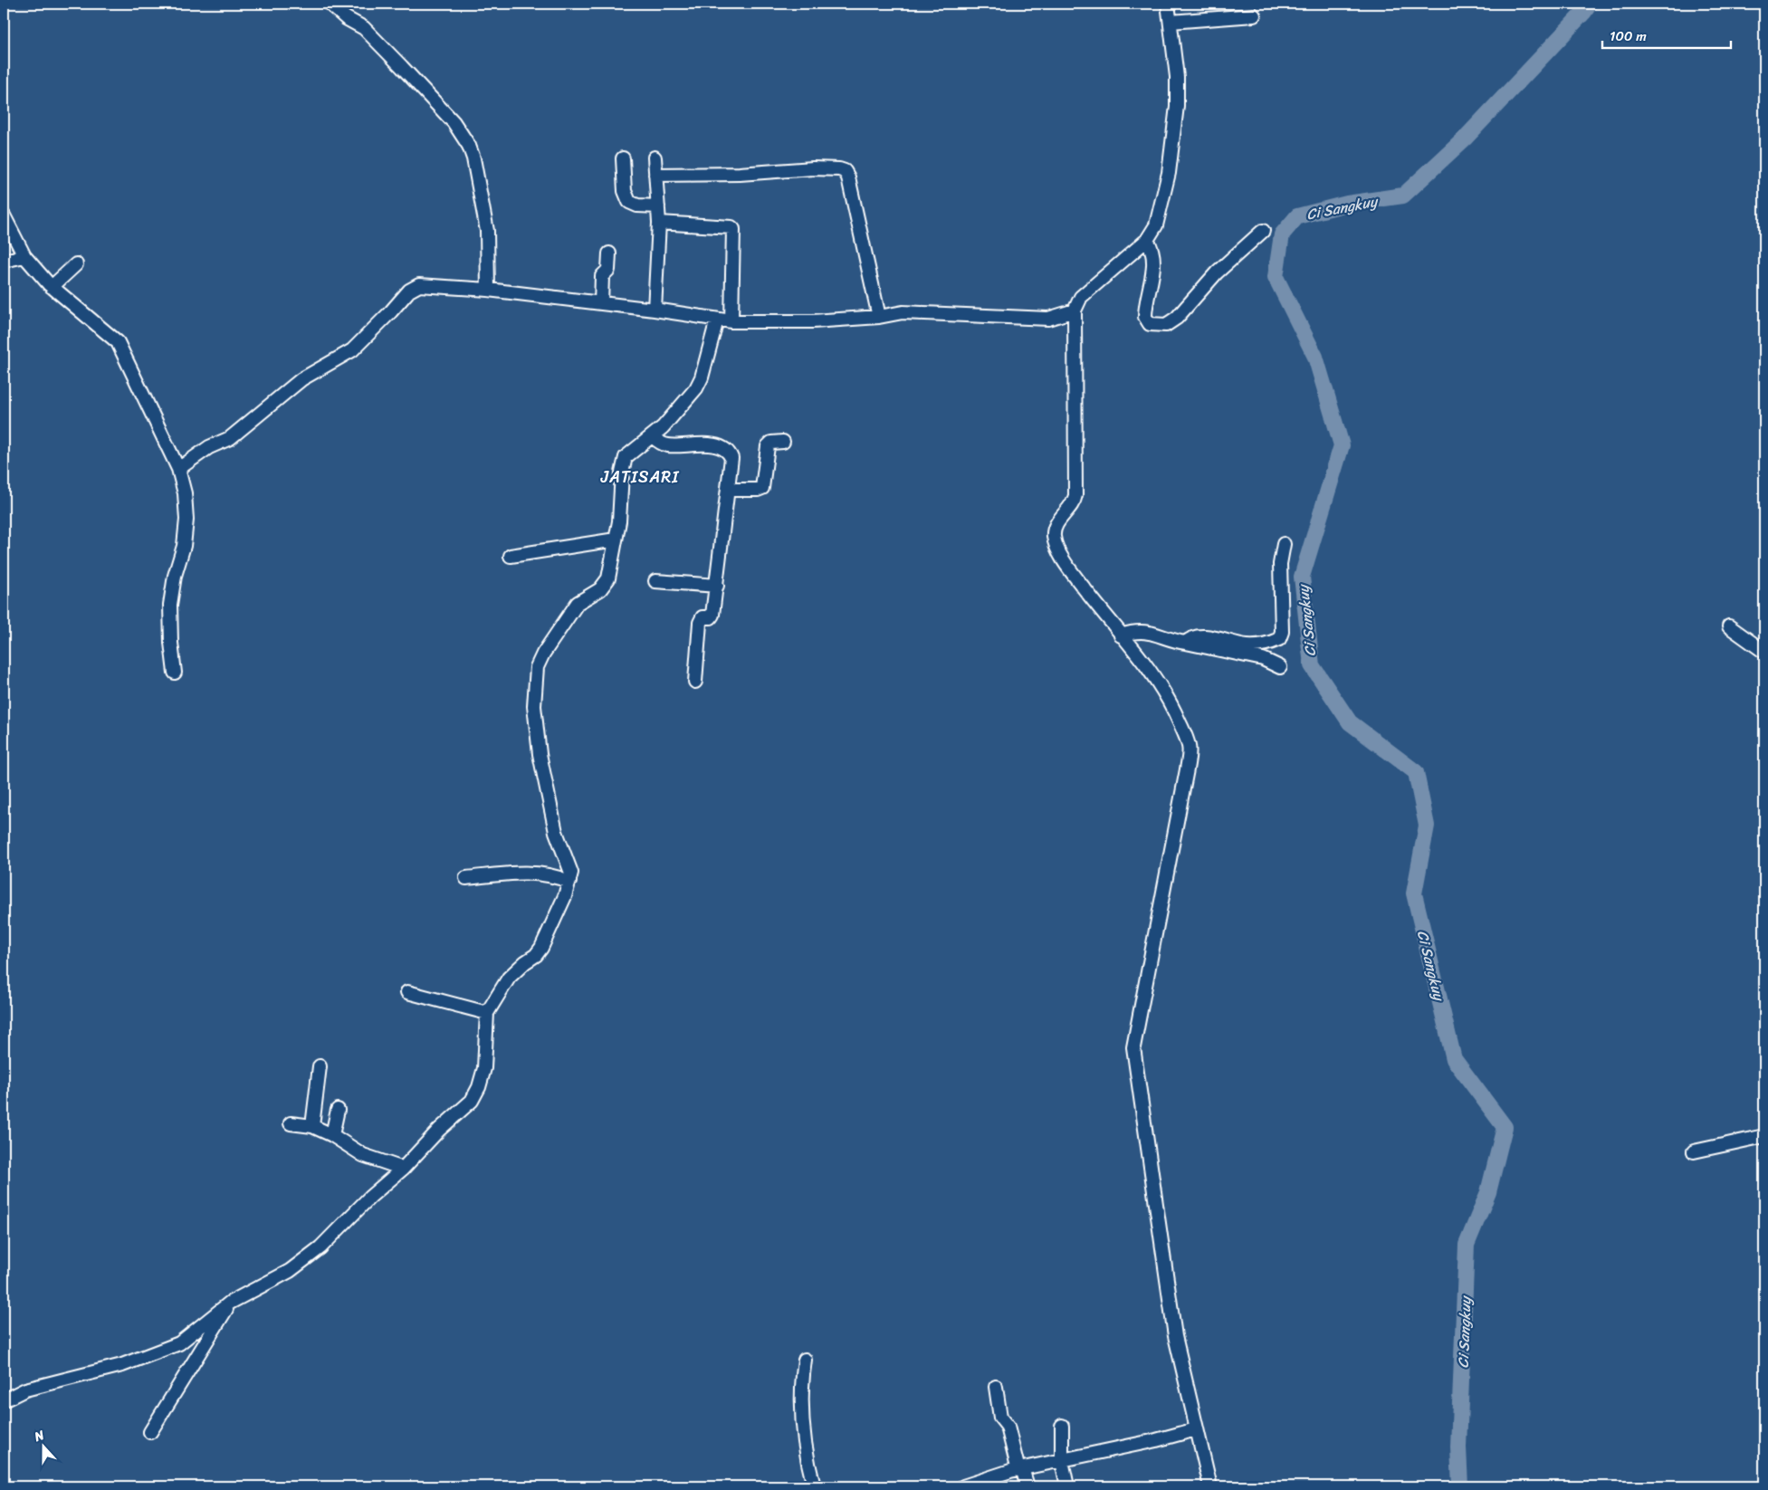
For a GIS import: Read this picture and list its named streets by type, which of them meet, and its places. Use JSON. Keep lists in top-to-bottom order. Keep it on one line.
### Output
{"districts":["JATISARI"],"water":["Ci Sangkuy"],"scale_bar":"100 m","north":"top"}
